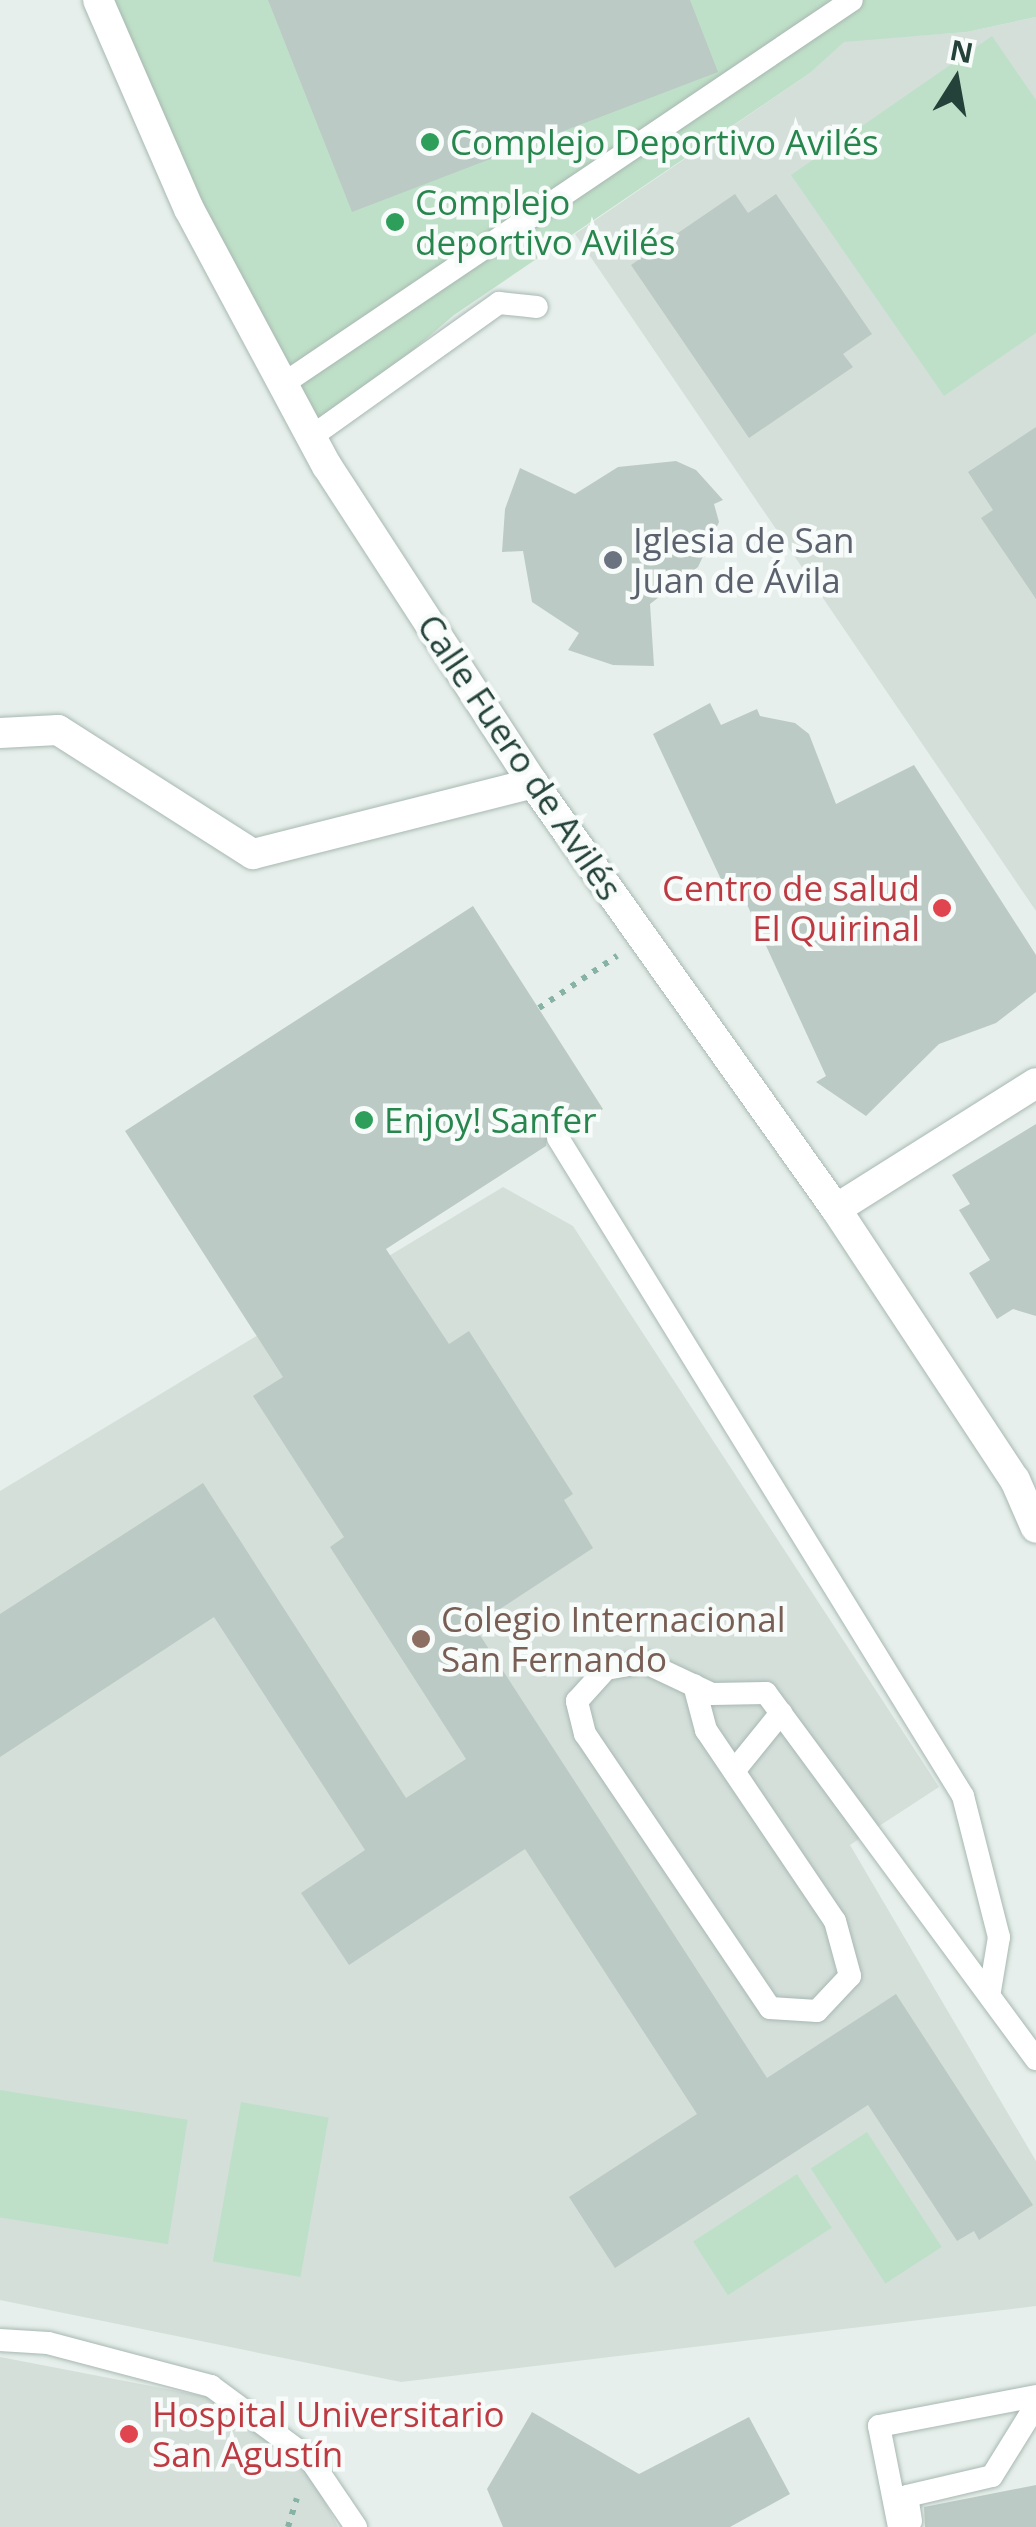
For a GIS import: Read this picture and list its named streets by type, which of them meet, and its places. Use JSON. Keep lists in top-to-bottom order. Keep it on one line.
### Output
{"streets":{"street":["Calle Fuero de Avilés"]},"places":["Complejo Deportivo Avilés","Complejo deportivo Avilés","Iglesia de San Juan de Ávila","Centro de salud El Quirinal","Enjoy! Sanfer","Colegio Internacional San Fernando","Hospital Universitario San Agustín"],"north":"top"}
